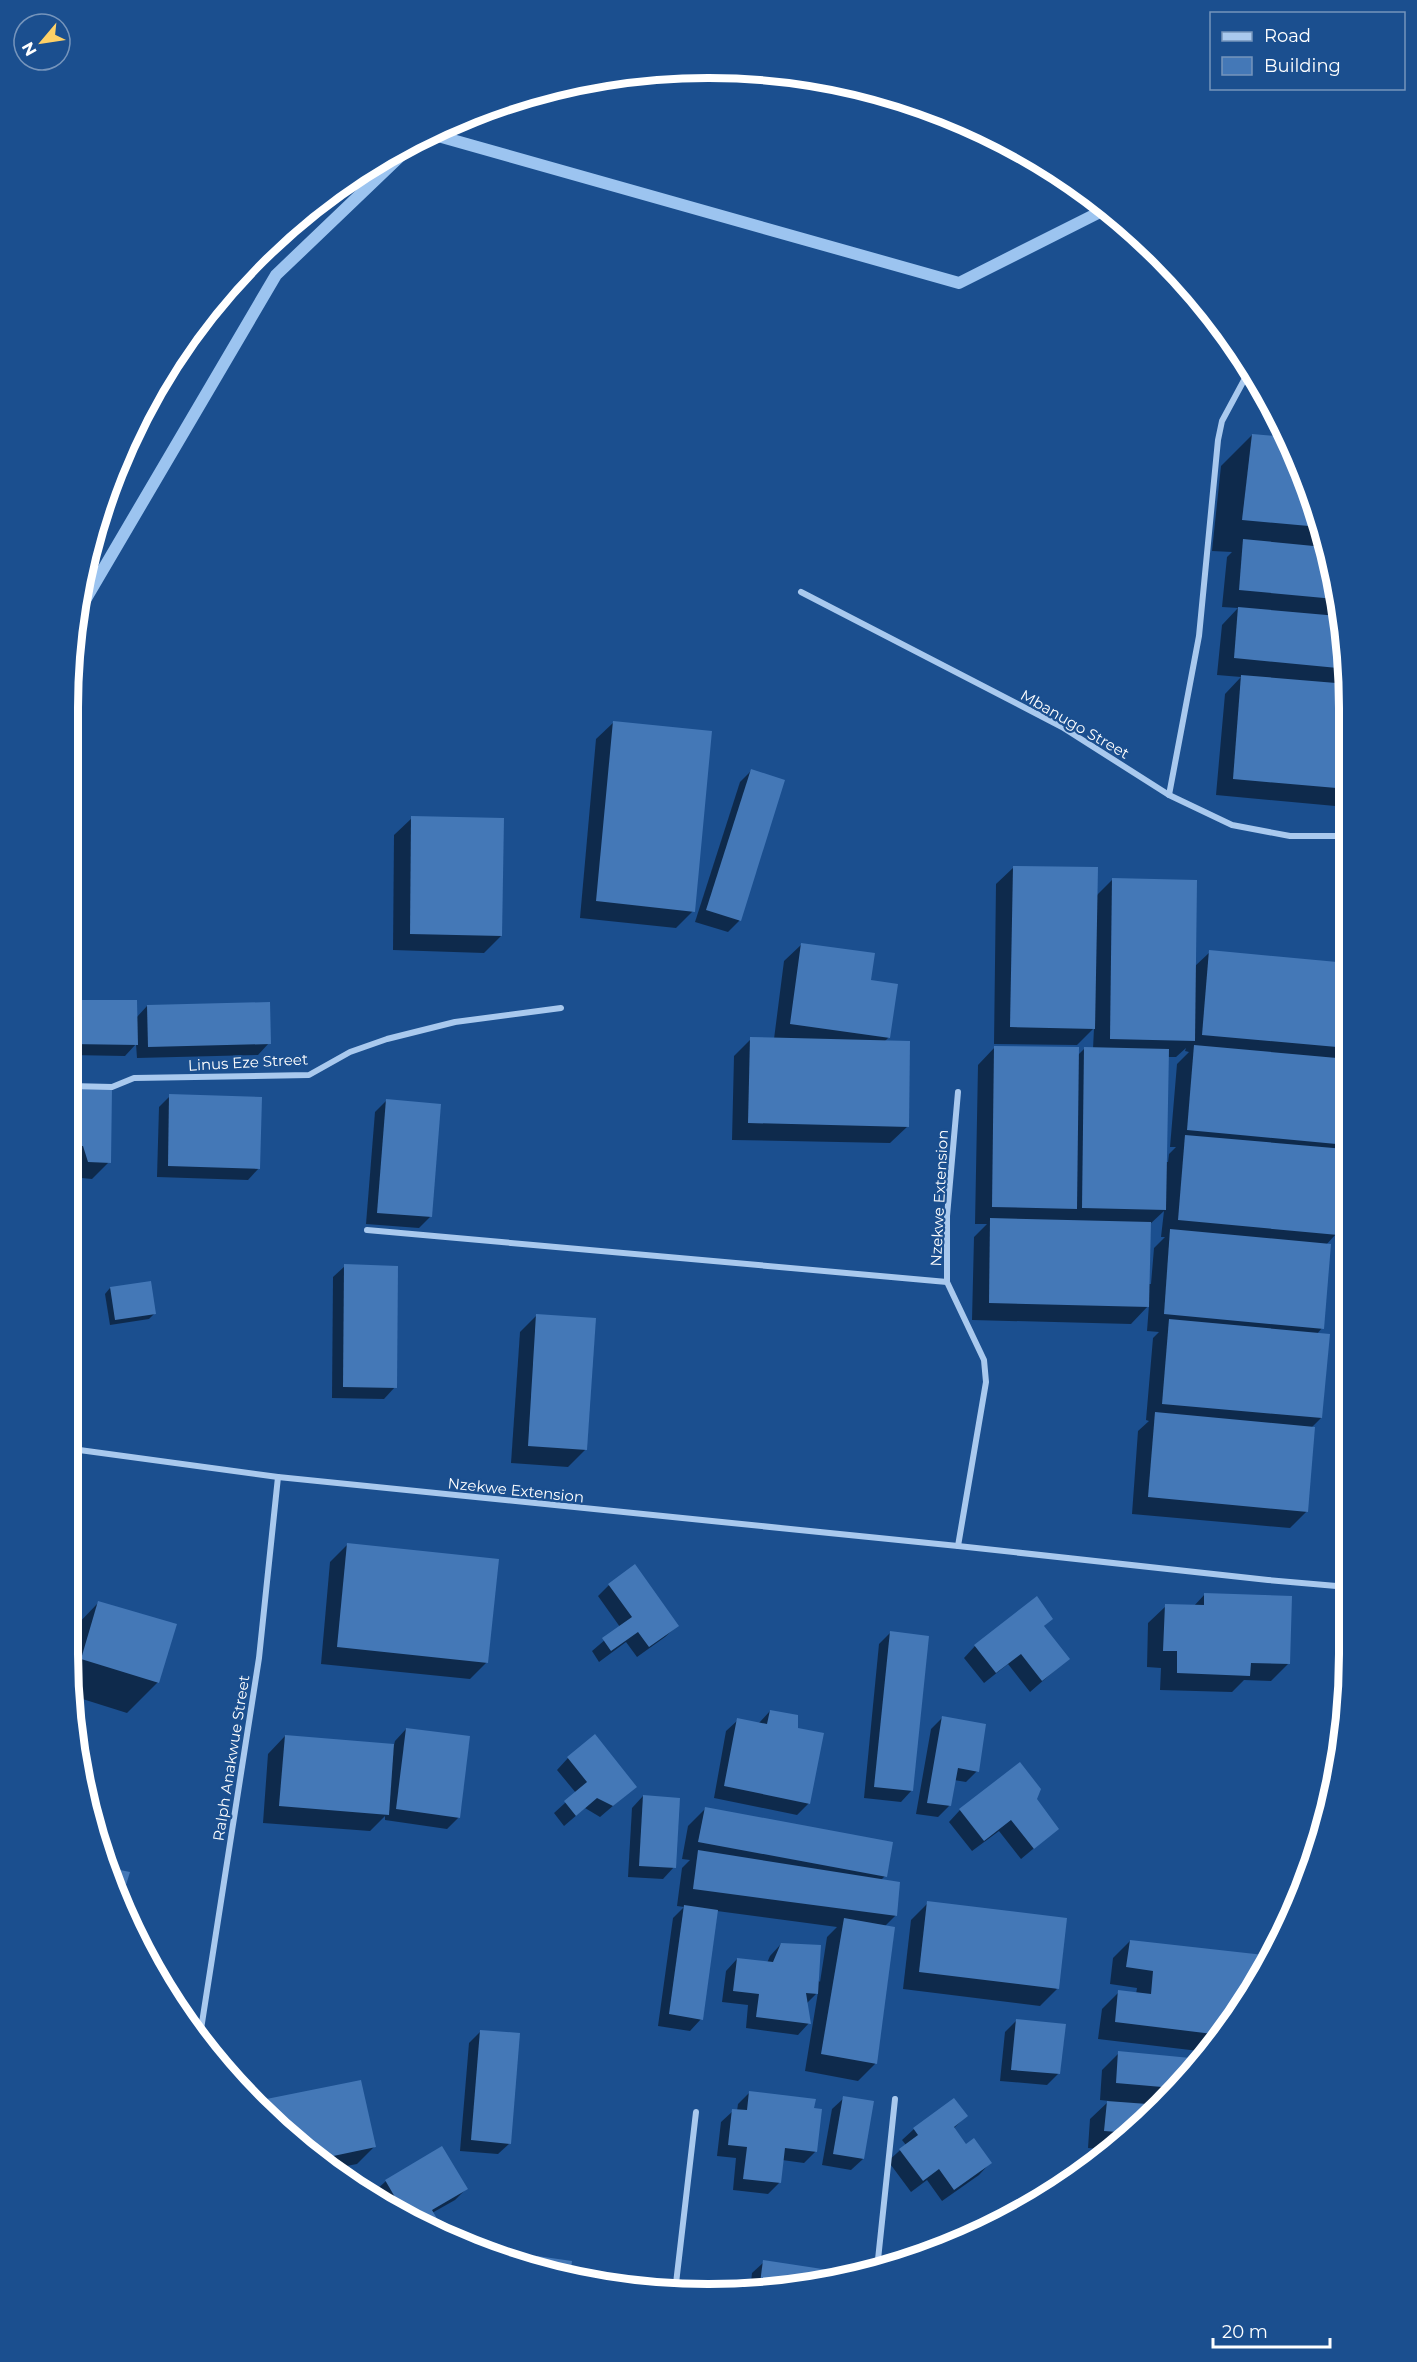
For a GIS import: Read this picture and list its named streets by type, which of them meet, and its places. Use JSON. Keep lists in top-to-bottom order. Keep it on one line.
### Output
{"streets":{"street":["Mbanugo Street","Linus Eze Street","Nzekwe Extension","Ralph Anakwue Street"]},"crossings":[["Nzekwe Extension","Ralph Anakwue Street"]],"legend":["Road","Building"],"scale_bar":"20 m","north":"bottom left"}
